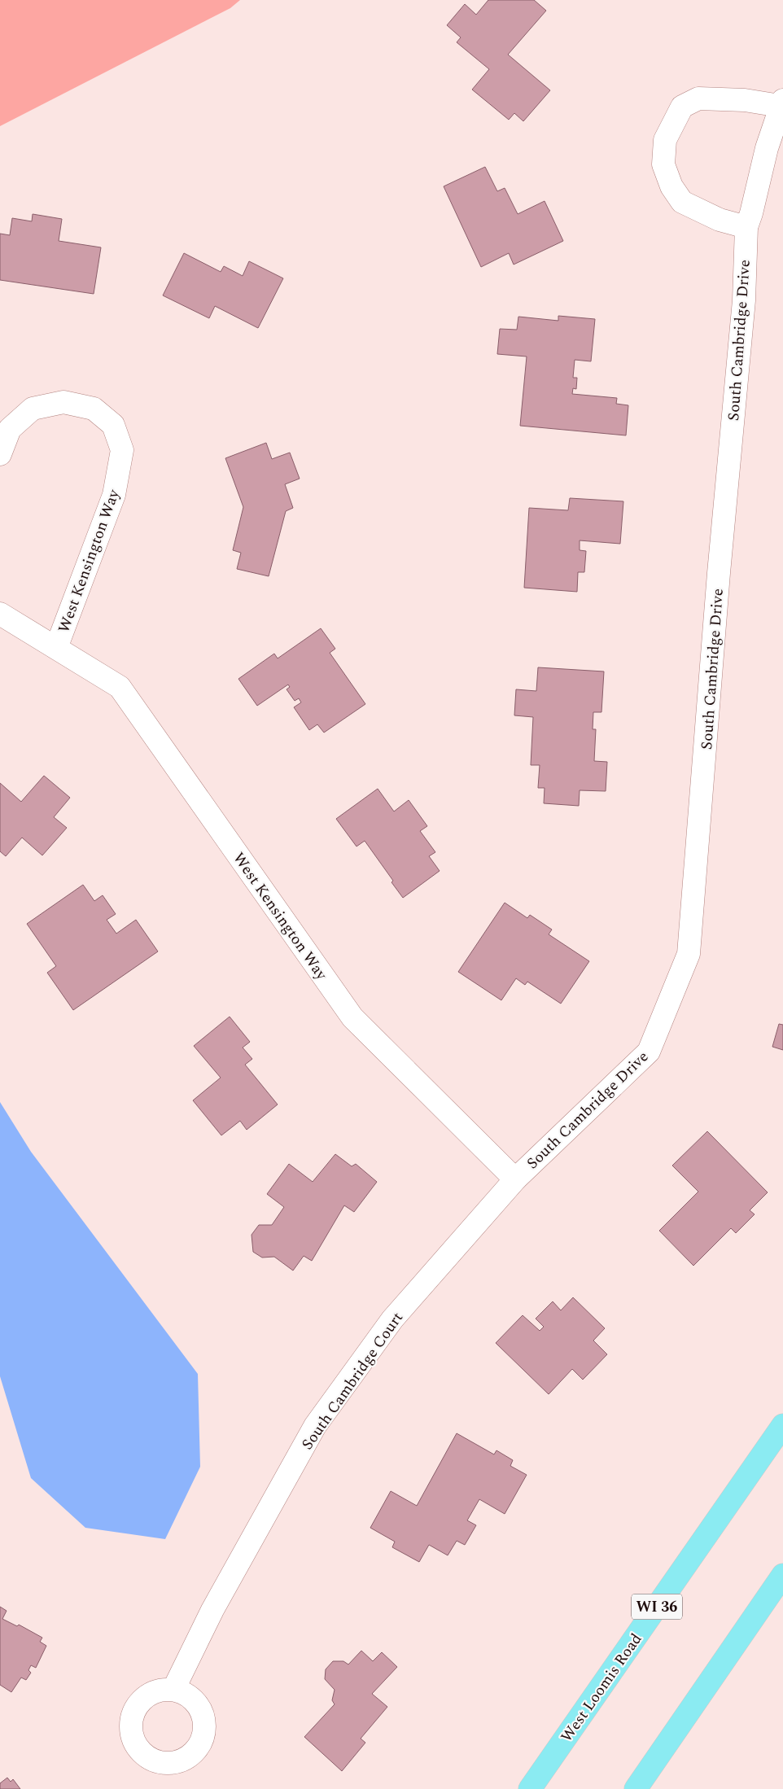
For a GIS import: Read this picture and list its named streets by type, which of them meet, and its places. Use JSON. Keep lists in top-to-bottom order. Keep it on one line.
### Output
{"streets":{"main road":["WI 36","West Loomis Road"],"street":["South Cambridge Drive","West Kensington Way","South Cambridge Court"]},"crossings":[["South Cambridge Drive","West Kensington Way"],["South Cambridge Drive","South Cambridge Court"],["West Kensington Way","South Cambridge Court"]]}
